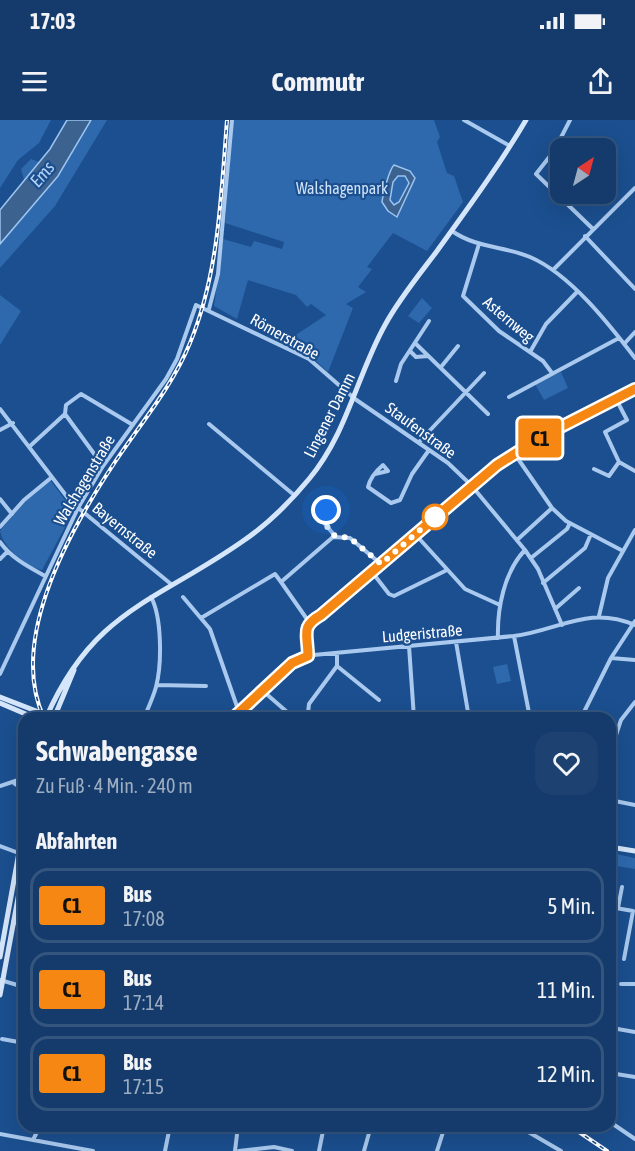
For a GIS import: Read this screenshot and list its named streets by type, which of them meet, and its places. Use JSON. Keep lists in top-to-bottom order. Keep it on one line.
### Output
{"streets":{"main road":["Lingener Damm"],"street":["Asternweg","Römerstraße","Staufenstraße","Walshagenstraße","Bayernstraße","Ludgeristraße"]},"crossings":[["Römerstraße","Lingener Damm"],["Römerstraße","Staufenstraße"],["Römerstraße","Walshagenstraße"],["Lingener Damm","Staufenstraße"],["Lingener Damm","Bayernstraße"],["Staufenstraße","Ludgeristraße"],["Walshagenstraße","Bayernstraße"]],"water":["Ems"],"parks":["Walshagenpark"],"lines":["bus line C1"],"north":"top right","page":{"status":"17:03","header":"Commutr","on_map":"C1","heading":[["Schwabengasse","Zu Fuß · 4 Min. · 240 m"],"Abfahrten"],"list":[{"mark":"C1","name":"Bus","note":"17:08","value":"5 Min."},{"mark":"C1","name":"Bus","note":"17:14","value":"11 Min."},{"mark":"C1","name":"Bus","note":"17:15","value":"12 Min."}]}}
